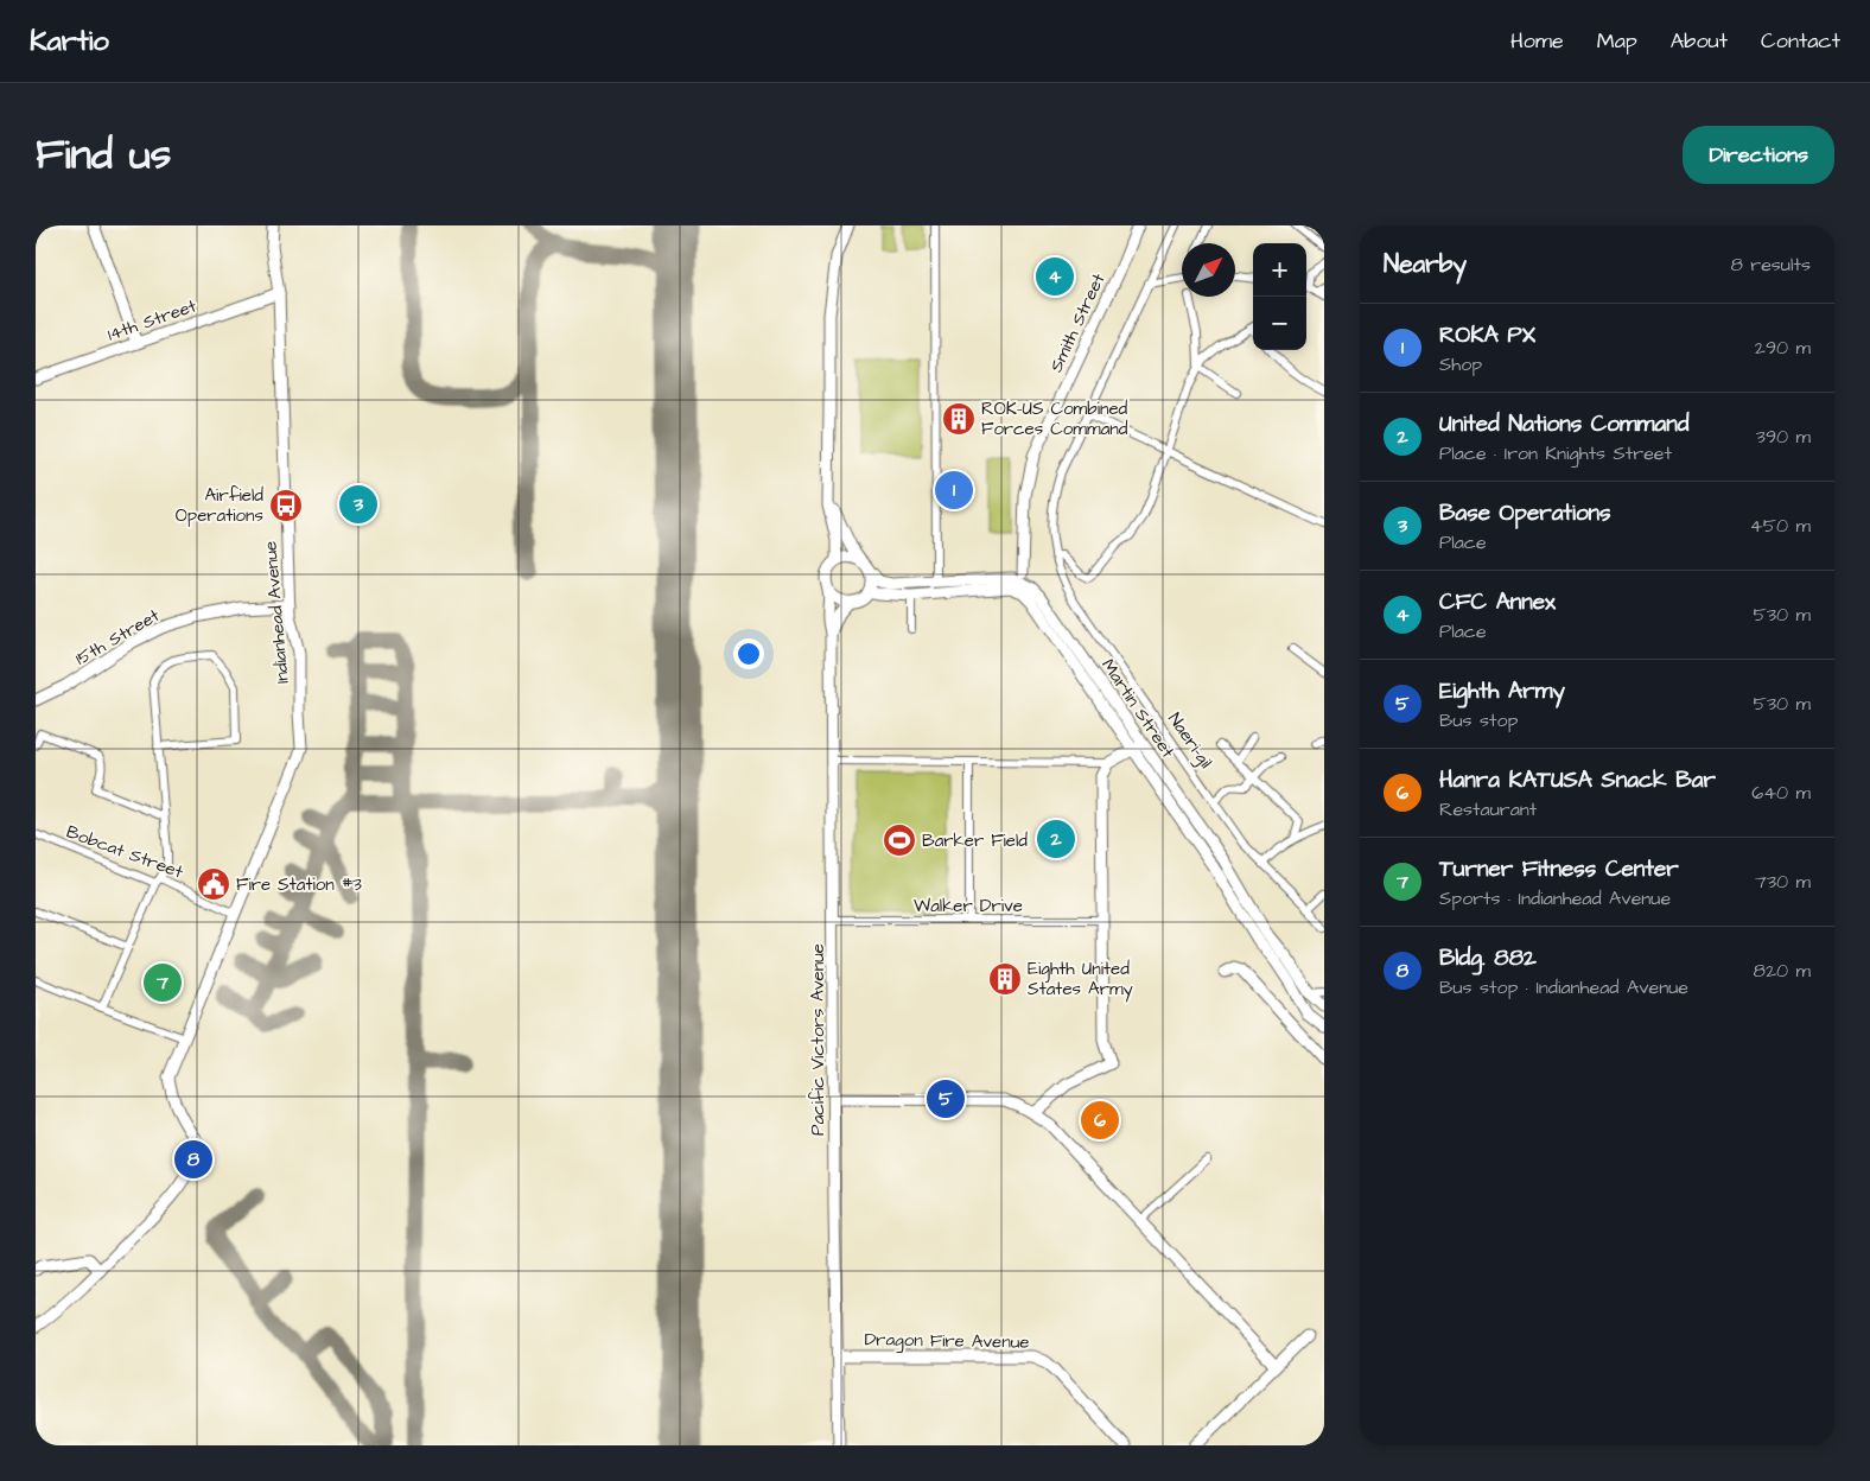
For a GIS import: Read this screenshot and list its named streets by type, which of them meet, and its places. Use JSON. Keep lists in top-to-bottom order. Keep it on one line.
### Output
{"streets":{"main road":["14th Street","Smith Street","Indianhead Avenue","15th Street","Martin Street","Pacific Victors Avenue","Dragon Fire Avenue"],"street":["Naeri-gil","Bobcat Street","Walker Drive"]},"crossings":[["14th Street","Indianhead Avenue"],["Indianhead Avenue","15th Street"],["Indianhead Avenue","Bobcat Street"],["Martin Street","Pacific Victors Avenue"],["Walker Drive","Pacific Victors Avenue"],["Pacific Victors Avenue","Dragon Fire Avenue"]],"places":{"building":["ROK-US Combined Forces Command","Eighth United States Army"],"bus stop":["Airfield Operations"],"sports":["Barker Field"],"public building":["Fire Station #3"]},"north":"top right","page":{"header":"Kartio","nav":["Home","Map","About","Contact"],"title":"Find us","buttons":"Directions","heading":["Nearby","8 results"],"map_buttons":["+","−"],"pins":["4","1","3","2","7","5","6","8"],"list":[{"mark":"1","name":"ROKA PX","note":"Shop","value":"290 m"},{"mark":"2","name":"United Nations Command","note":"Place · Iron Knights Street","value":"390 m"},{"mark":"3","name":"Base Operations","note":"Place","value":"450 m"},{"mark":"4","name":"CFC Annex","note":"Place","value":"530 m"},{"mark":"5","name":"Eighth Army","note":"Bus stop","value":"530 m"},{"mark":"6","name":"Hanra KATUSA Snack Bar","note":"Restaurant","value":"640 m"},{"mark":"7","name":"Turner Fitness Center","note":"Sports · Indianhead Avenue","value":"730 m"},{"mark":"8","name":"Bldg. 882","note":"Bus stop · Indianhead Avenue","value":"820 m"}]}}
